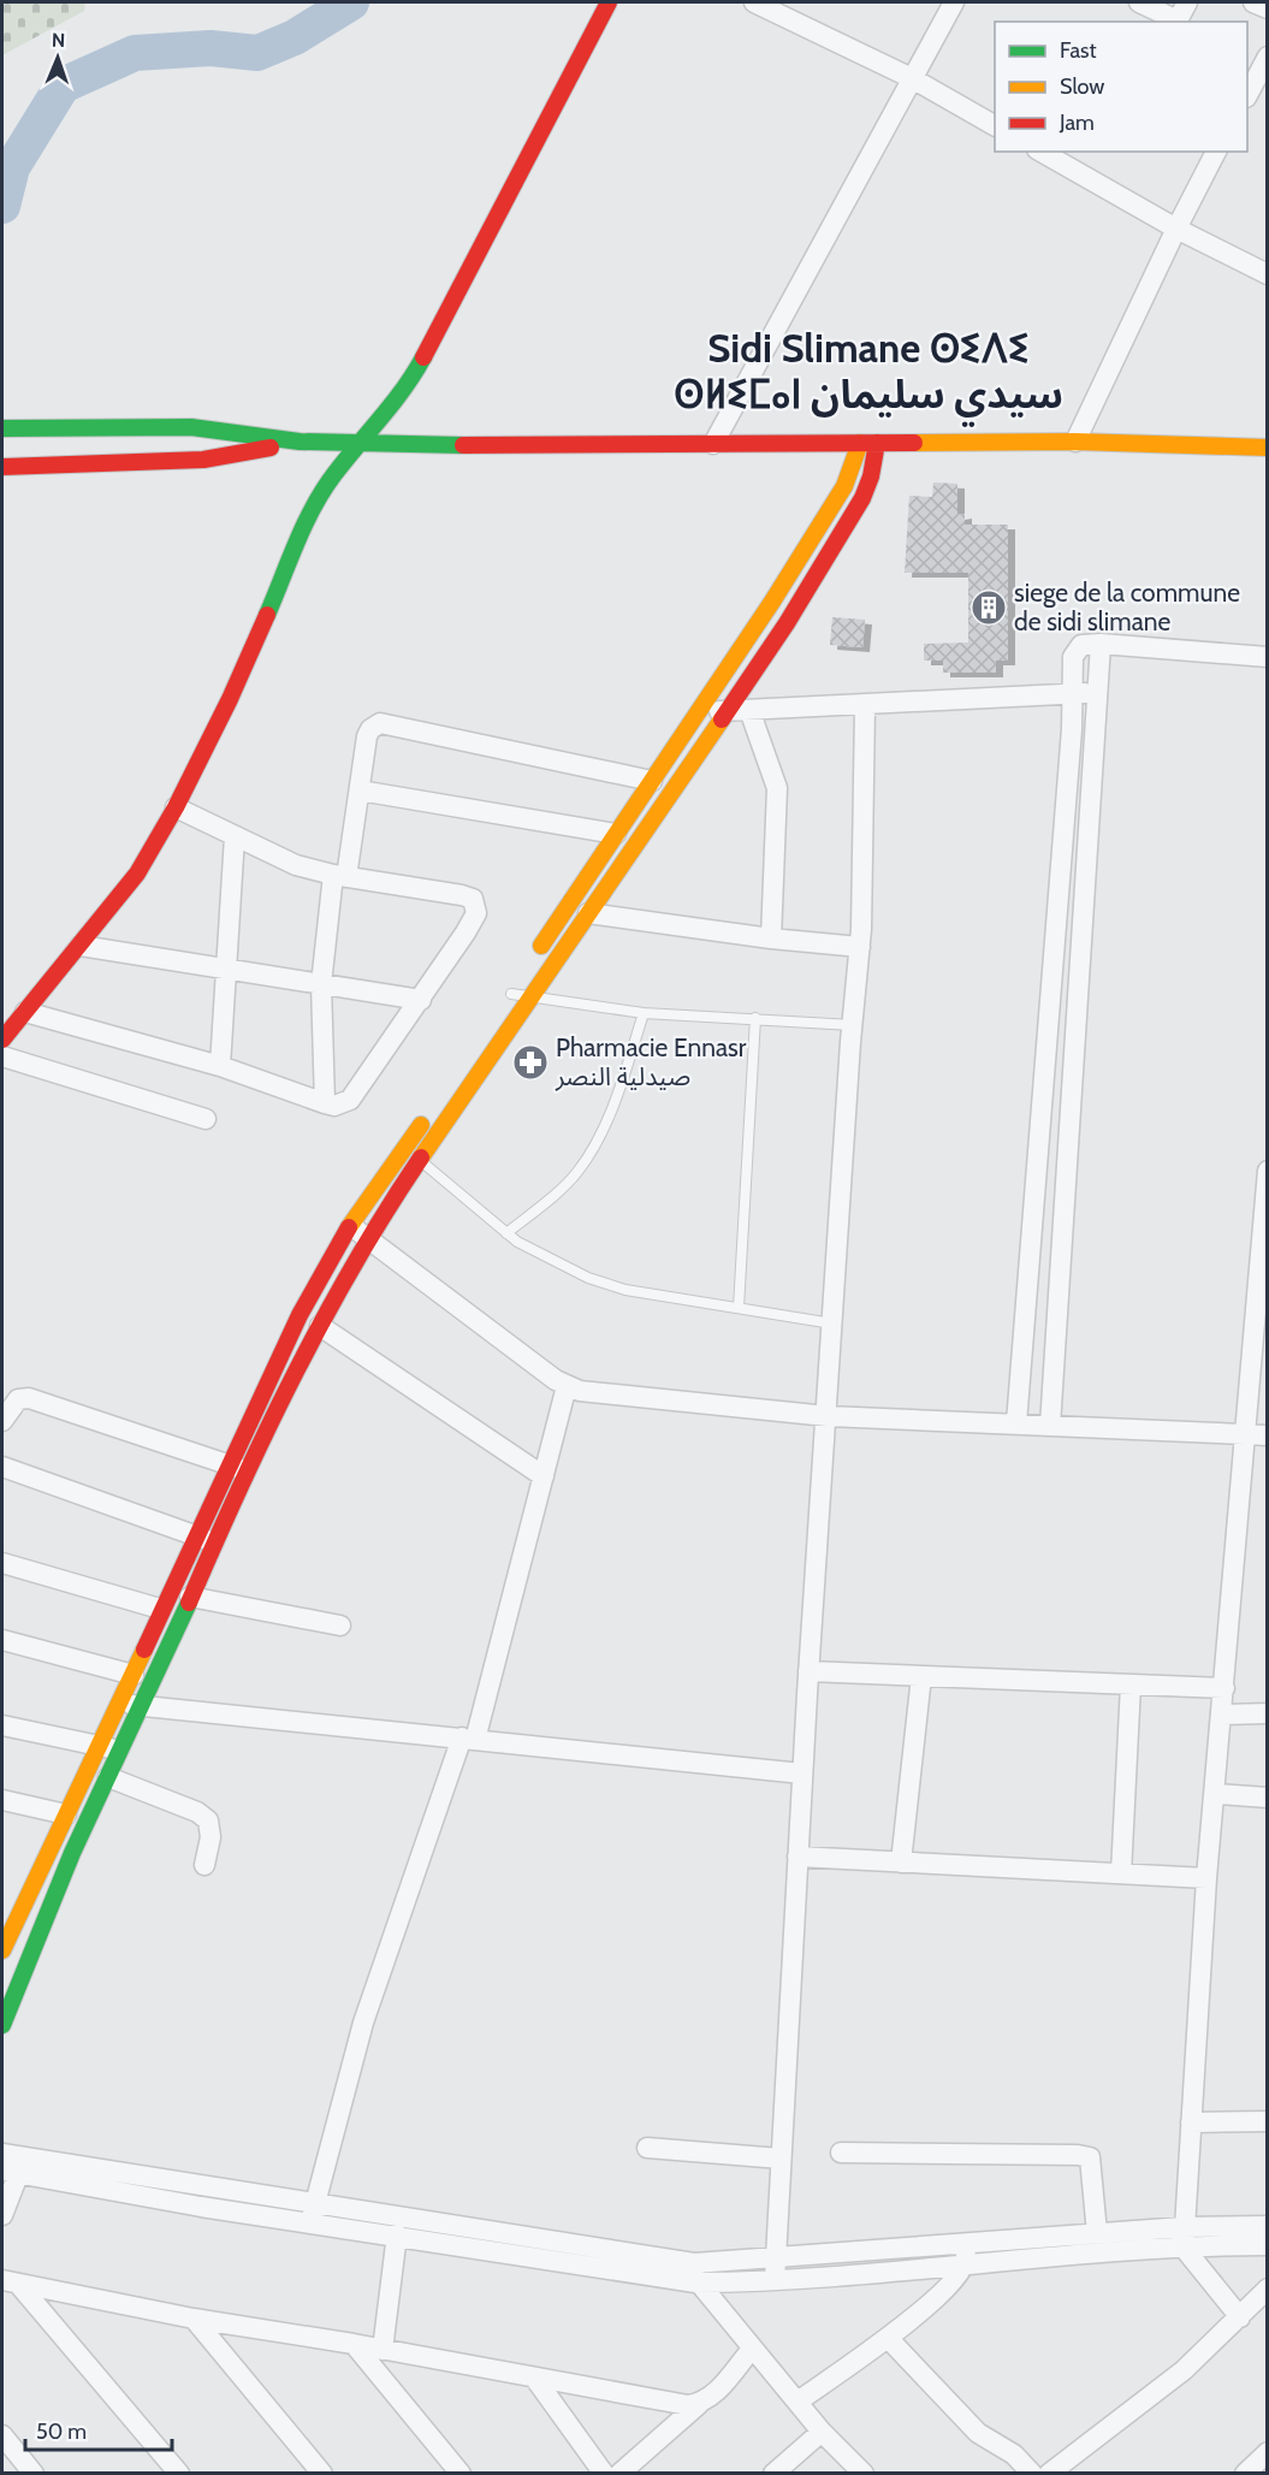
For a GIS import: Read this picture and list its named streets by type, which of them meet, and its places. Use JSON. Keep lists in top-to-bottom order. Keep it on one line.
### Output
{"districts":["Sidi Slimane ⵙⵉⴷⵉ ⵙⵍⵉⵎⴰⵏ سيدي سليمان"],"places":{"building":["siege de la commune de sidi slimane"],"pharmacy":["Pharmacie Ennasr صيدلية النصر"]},"legend":["Fast","Slow","Jam"],"scale_bar":"50 m","north":"top"}
